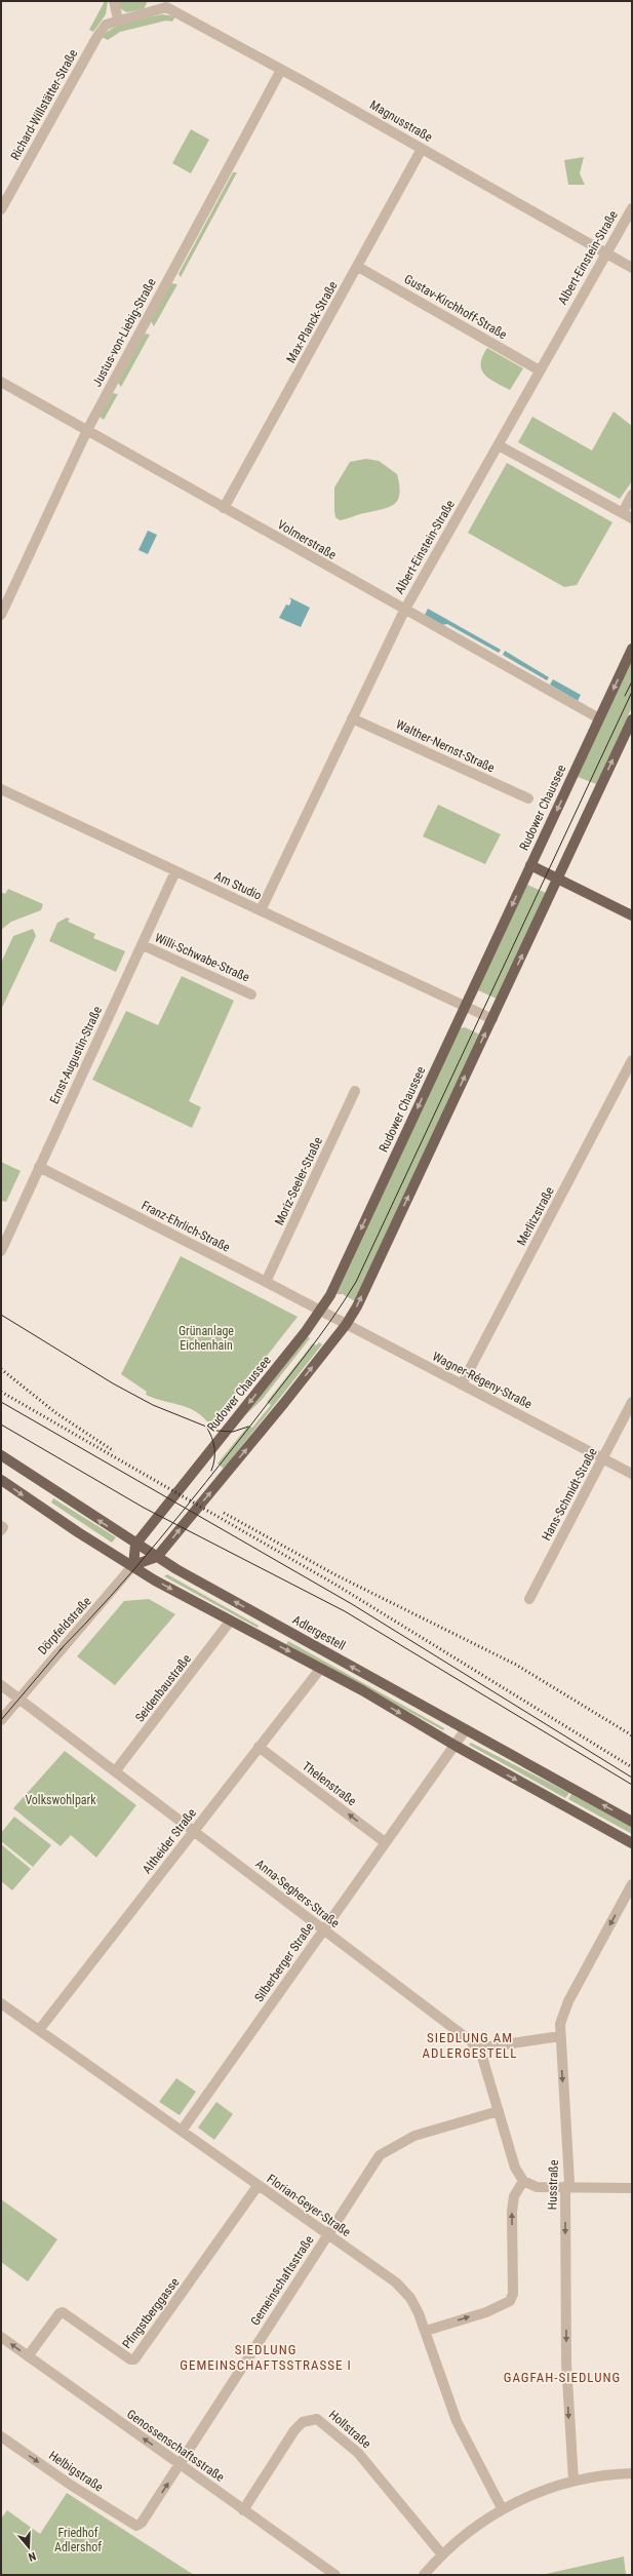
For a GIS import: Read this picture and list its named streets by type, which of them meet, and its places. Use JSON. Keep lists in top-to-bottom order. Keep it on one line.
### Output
{"streets":{"main road":["Rudower Chaussee","Adlergestell"],"street":["Richard-Willstätter-Straße","Magnusstraße","Albert-Einstein-Straße","Gustav-Kirchhoff-Straße","Max-Planck-Straße","Justus-von-Liebig-Straße","Volmerstraße","Walther-Nernst-Straße","Am Studio","Willi-Schwabe-Straße","Ernst-Augustin-Straße","Moriz-Seeler-Straße","Merlitzstraße","Franz-Ehrlich-Straße","Wagner-Régeny-Straße","Hans-Schmidt-Straße","Dörpfeldstraße","Seidenbaustraße","Thelenstraße","Altheider Straße","Anna-Seghers-Straße","Silberberger Straße","Husstraße","Florian-Geyer-Straße","Gemeinschaftsstraße","Pfingstberggasse","Hollstraße","Genossenschaftsstraße","Helbigstraße"]},"crossings":[["Richard-Willstätter-Straße","Magnusstraße"],["Magnusstraße","Albert-Einstein-Straße"],["Magnusstraße","Max-Planck-Straße"],["Magnusstraße","Justus-von-Liebig-Straße"],["Albert-Einstein-Straße","Gustav-Kirchhoff-Straße"],["Albert-Einstein-Straße","Volmerstraße"],["Albert-Einstein-Straße","Walther-Nernst-Straße"],["Albert-Einstein-Straße","Am Studio"],["Gustav-Kirchhoff-Straße","Max-Planck-Straße"],["Max-Planck-Straße","Volmerstraße"],["Justus-von-Liebig-Straße","Volmerstraße"],["Volmerstraße","Rudower Chaussee"],["Rudower Chaussee","Am Studio"],["Rudower Chaussee","Franz-Ehrlich-Straße"],["Rudower Chaussee","Wagner-Régeny-Straße"],["Rudower Chaussee","Adlergestell"],["Am Studio","Ernst-Augustin-Straße"],["Willi-Schwabe-Straße","Ernst-Augustin-Straße"],["Ernst-Augustin-Straße","Franz-Ehrlich-Straße"],["Moriz-Seeler-Straße","Franz-Ehrlich-Straße"],["Merlitzstraße","Wagner-Régeny-Straße"],["Franz-Ehrlich-Straße","Wagner-Régeny-Straße"],["Wagner-Régeny-Straße","Hans-Schmidt-Straße"],["Dörpfeldstraße","Anna-Seghers-Straße"],["Adlergestell","Silberberger Straße"],["Seidenbaustraße","Anna-Seghers-Straße"],["Thelenstraße","Altheider Straße"],["Thelenstraße","Silberberger Straße"],["Altheider Straße","Anna-Seghers-Straße"],["Altheider Straße","Florian-Geyer-Straße"],["Anna-Seghers-Straße","Silberberger Straße"],["Silberberger Straße","Florian-Geyer-Straße"],["Florian-Geyer-Straße","Gemeinschaftsstraße"],["Florian-Geyer-Straße","Pfingstberggasse"],["Gemeinschaftsstraße","Genossenschaftsstraße"],["Gemeinschaftsstraße","Helbigstraße"],["Pfingstberggasse","Genossenschaftsstraße"],["Hollstraße","Genossenschaftsstraße"]],"one_way":["Thelenstraße","Husstraße","Genossenschaftsstraße","Helbigstraße"],"districts":["SIEDLUNG AM ADLERGESTELL","SIEDLUNG GEMEINSCHAFTSSTRASSE I","GAGFAH-SIEDLUNG"],"parks":["Grünanlage Eichenhain","Volkswohlpark","Friedhof Adlershof"],"north":"bottom"}
